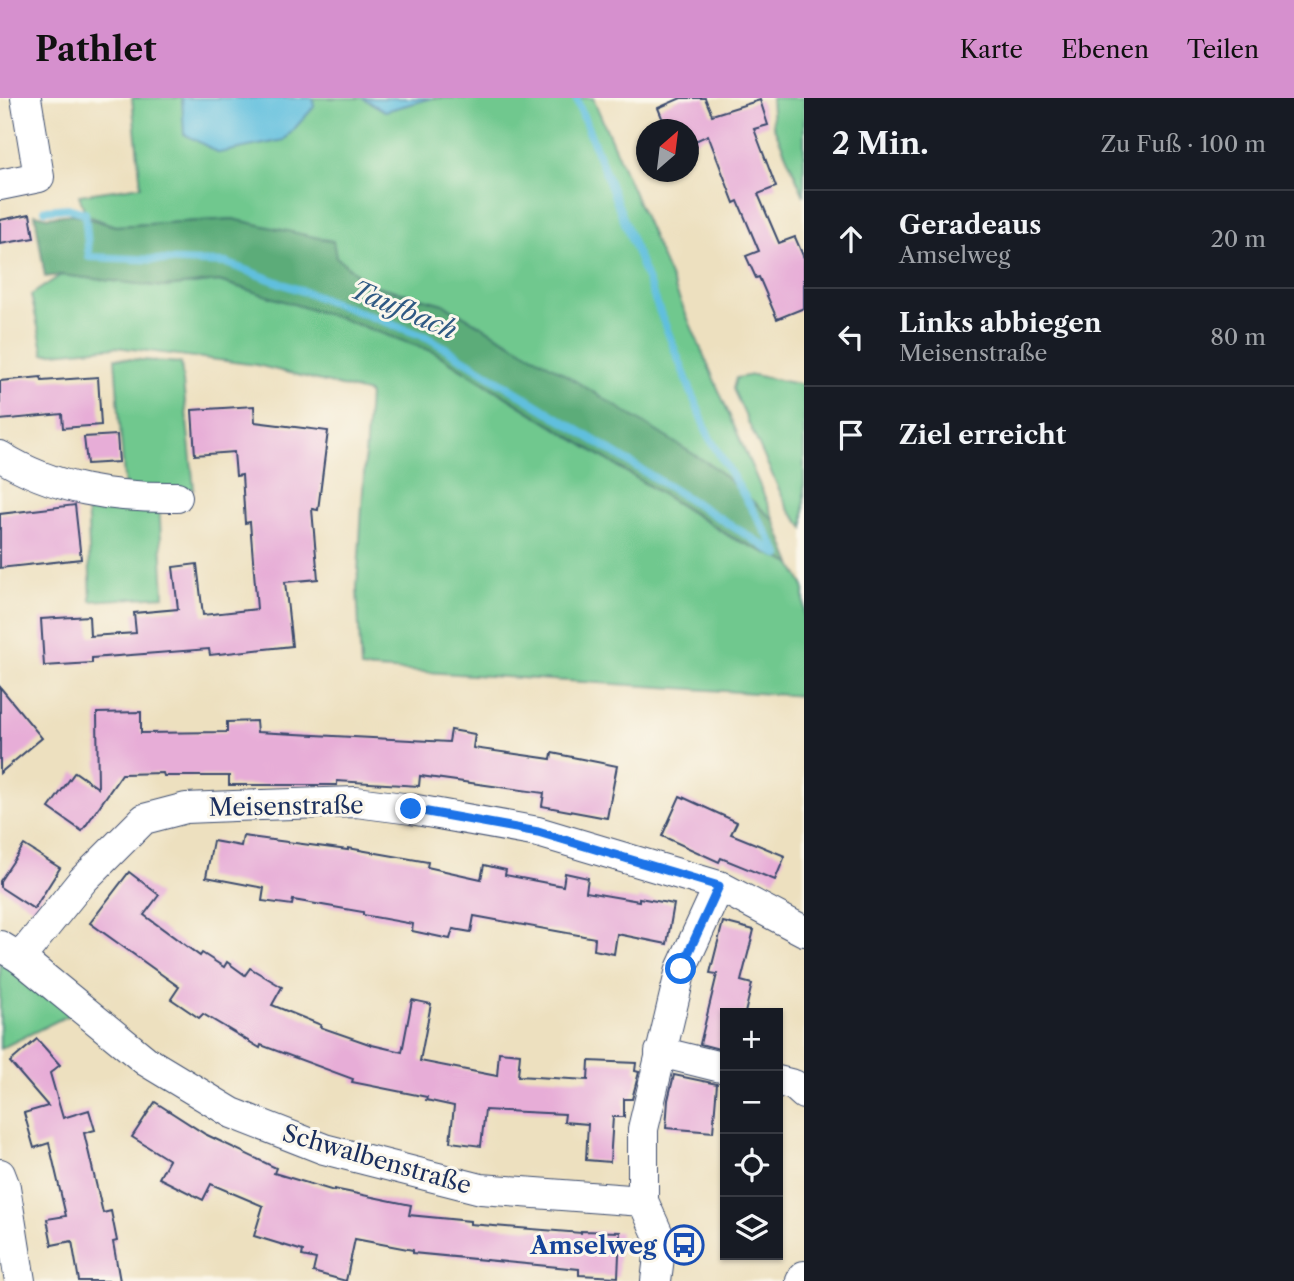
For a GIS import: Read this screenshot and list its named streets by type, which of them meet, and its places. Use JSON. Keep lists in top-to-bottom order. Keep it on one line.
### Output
{"streets":{"street":["Meisenstraße","Schwalbenstraße"]},"crossings":[["Meisenstraße","Schwalbenstraße"]],"water":["Taufbach"],"places":{"bus stop":["Amselweg"]},"north":"top right","page":{"header":"Pathlet","nav":["Karte","Ebenen","Teilen"],"heading":["2 Min.","Zu Fuß · 100 m"],"list":[["Geradeaus","Amselweg","20 m"],["Links abbiegen","Meisenstraße","80 m"],"Ziel erreicht"],"map_buttons":["+","−"]}}
